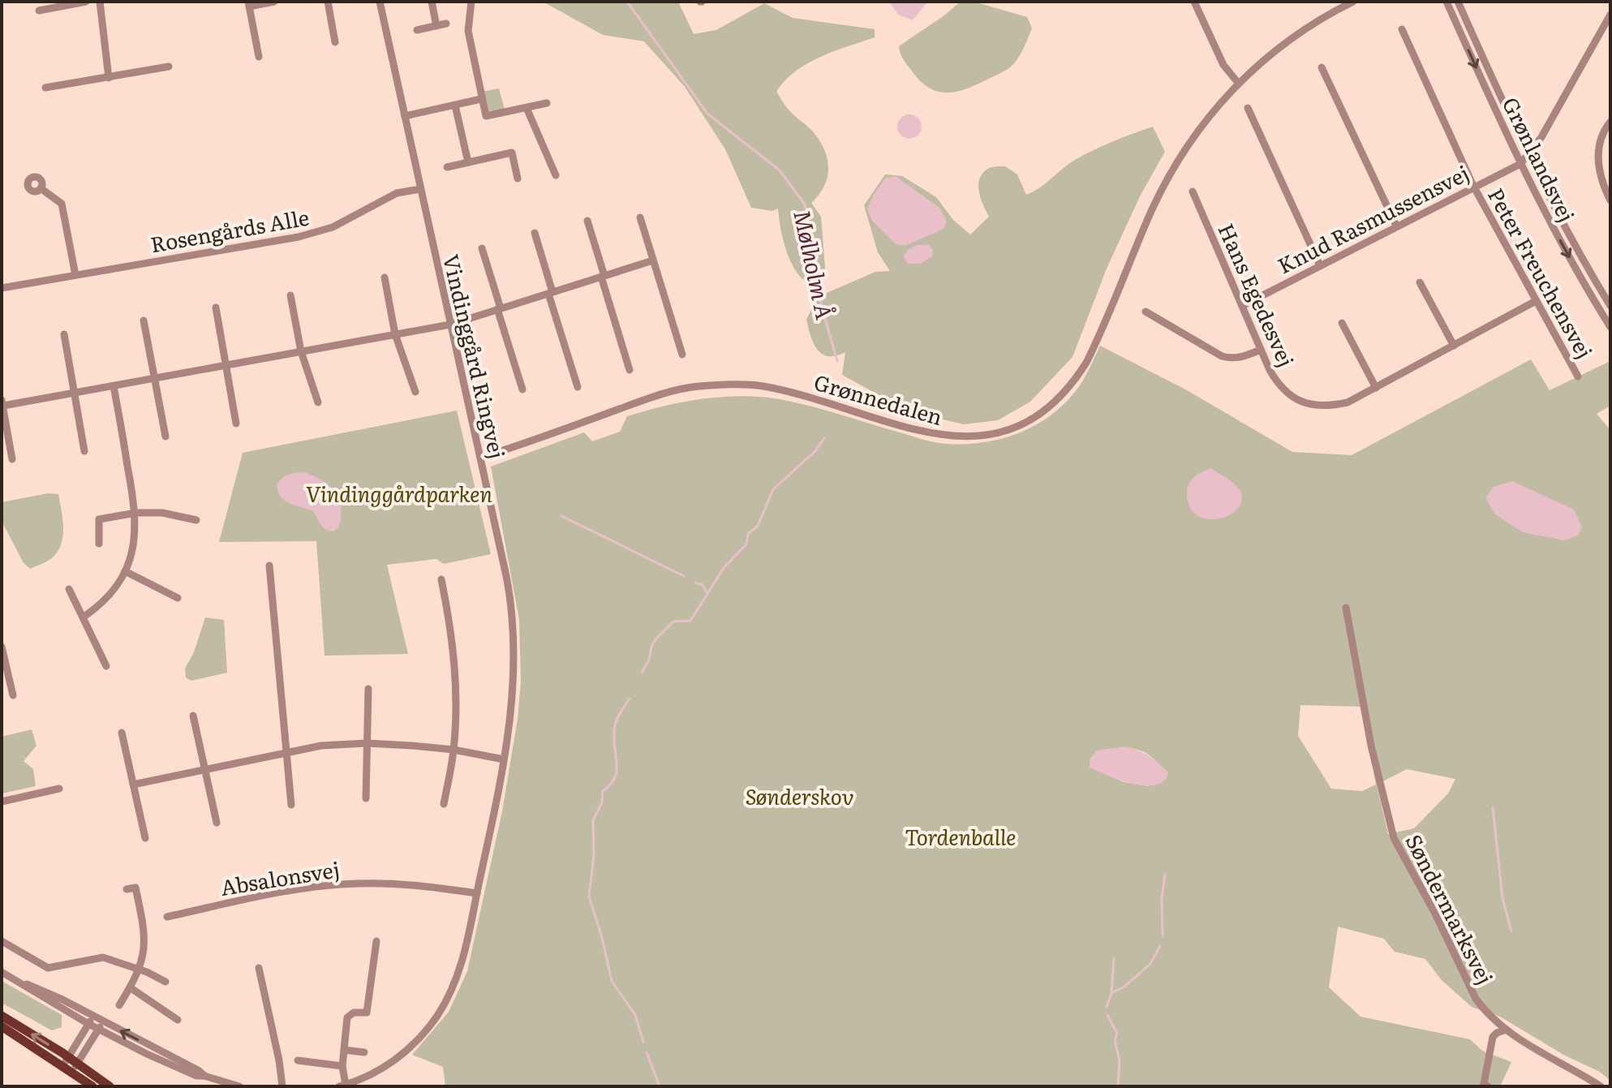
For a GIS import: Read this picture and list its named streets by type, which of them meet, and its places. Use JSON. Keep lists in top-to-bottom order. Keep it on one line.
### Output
{"streets":{"street":["Grønlandsvej","Knud Rasmussensvej","Rosengårds Alle","Peter Freuchensvej","Hans Egedesvej","Vindinggård Ringvej","Grønnedalen","Absalonsvej","Søndermarksvej"]},"crossings":[["Grønlandsvej","Knud Rasmussensvej"],["Knud Rasmussensvej","Peter Freuchensvej"],["Knud Rasmussensvej","Hans Egedesvej"],["Rosengårds Alle","Vindinggård Ringvej"],["Peter Freuchensvej","Hans Egedesvej"],["Vindinggård Ringvej","Grønnedalen"],["Vindinggård Ringvej","Absalonsvej"]],"water":["Mølholm Å"],"parks":["Vindinggårdparken","Sønderskov","Tordenballe"]}
